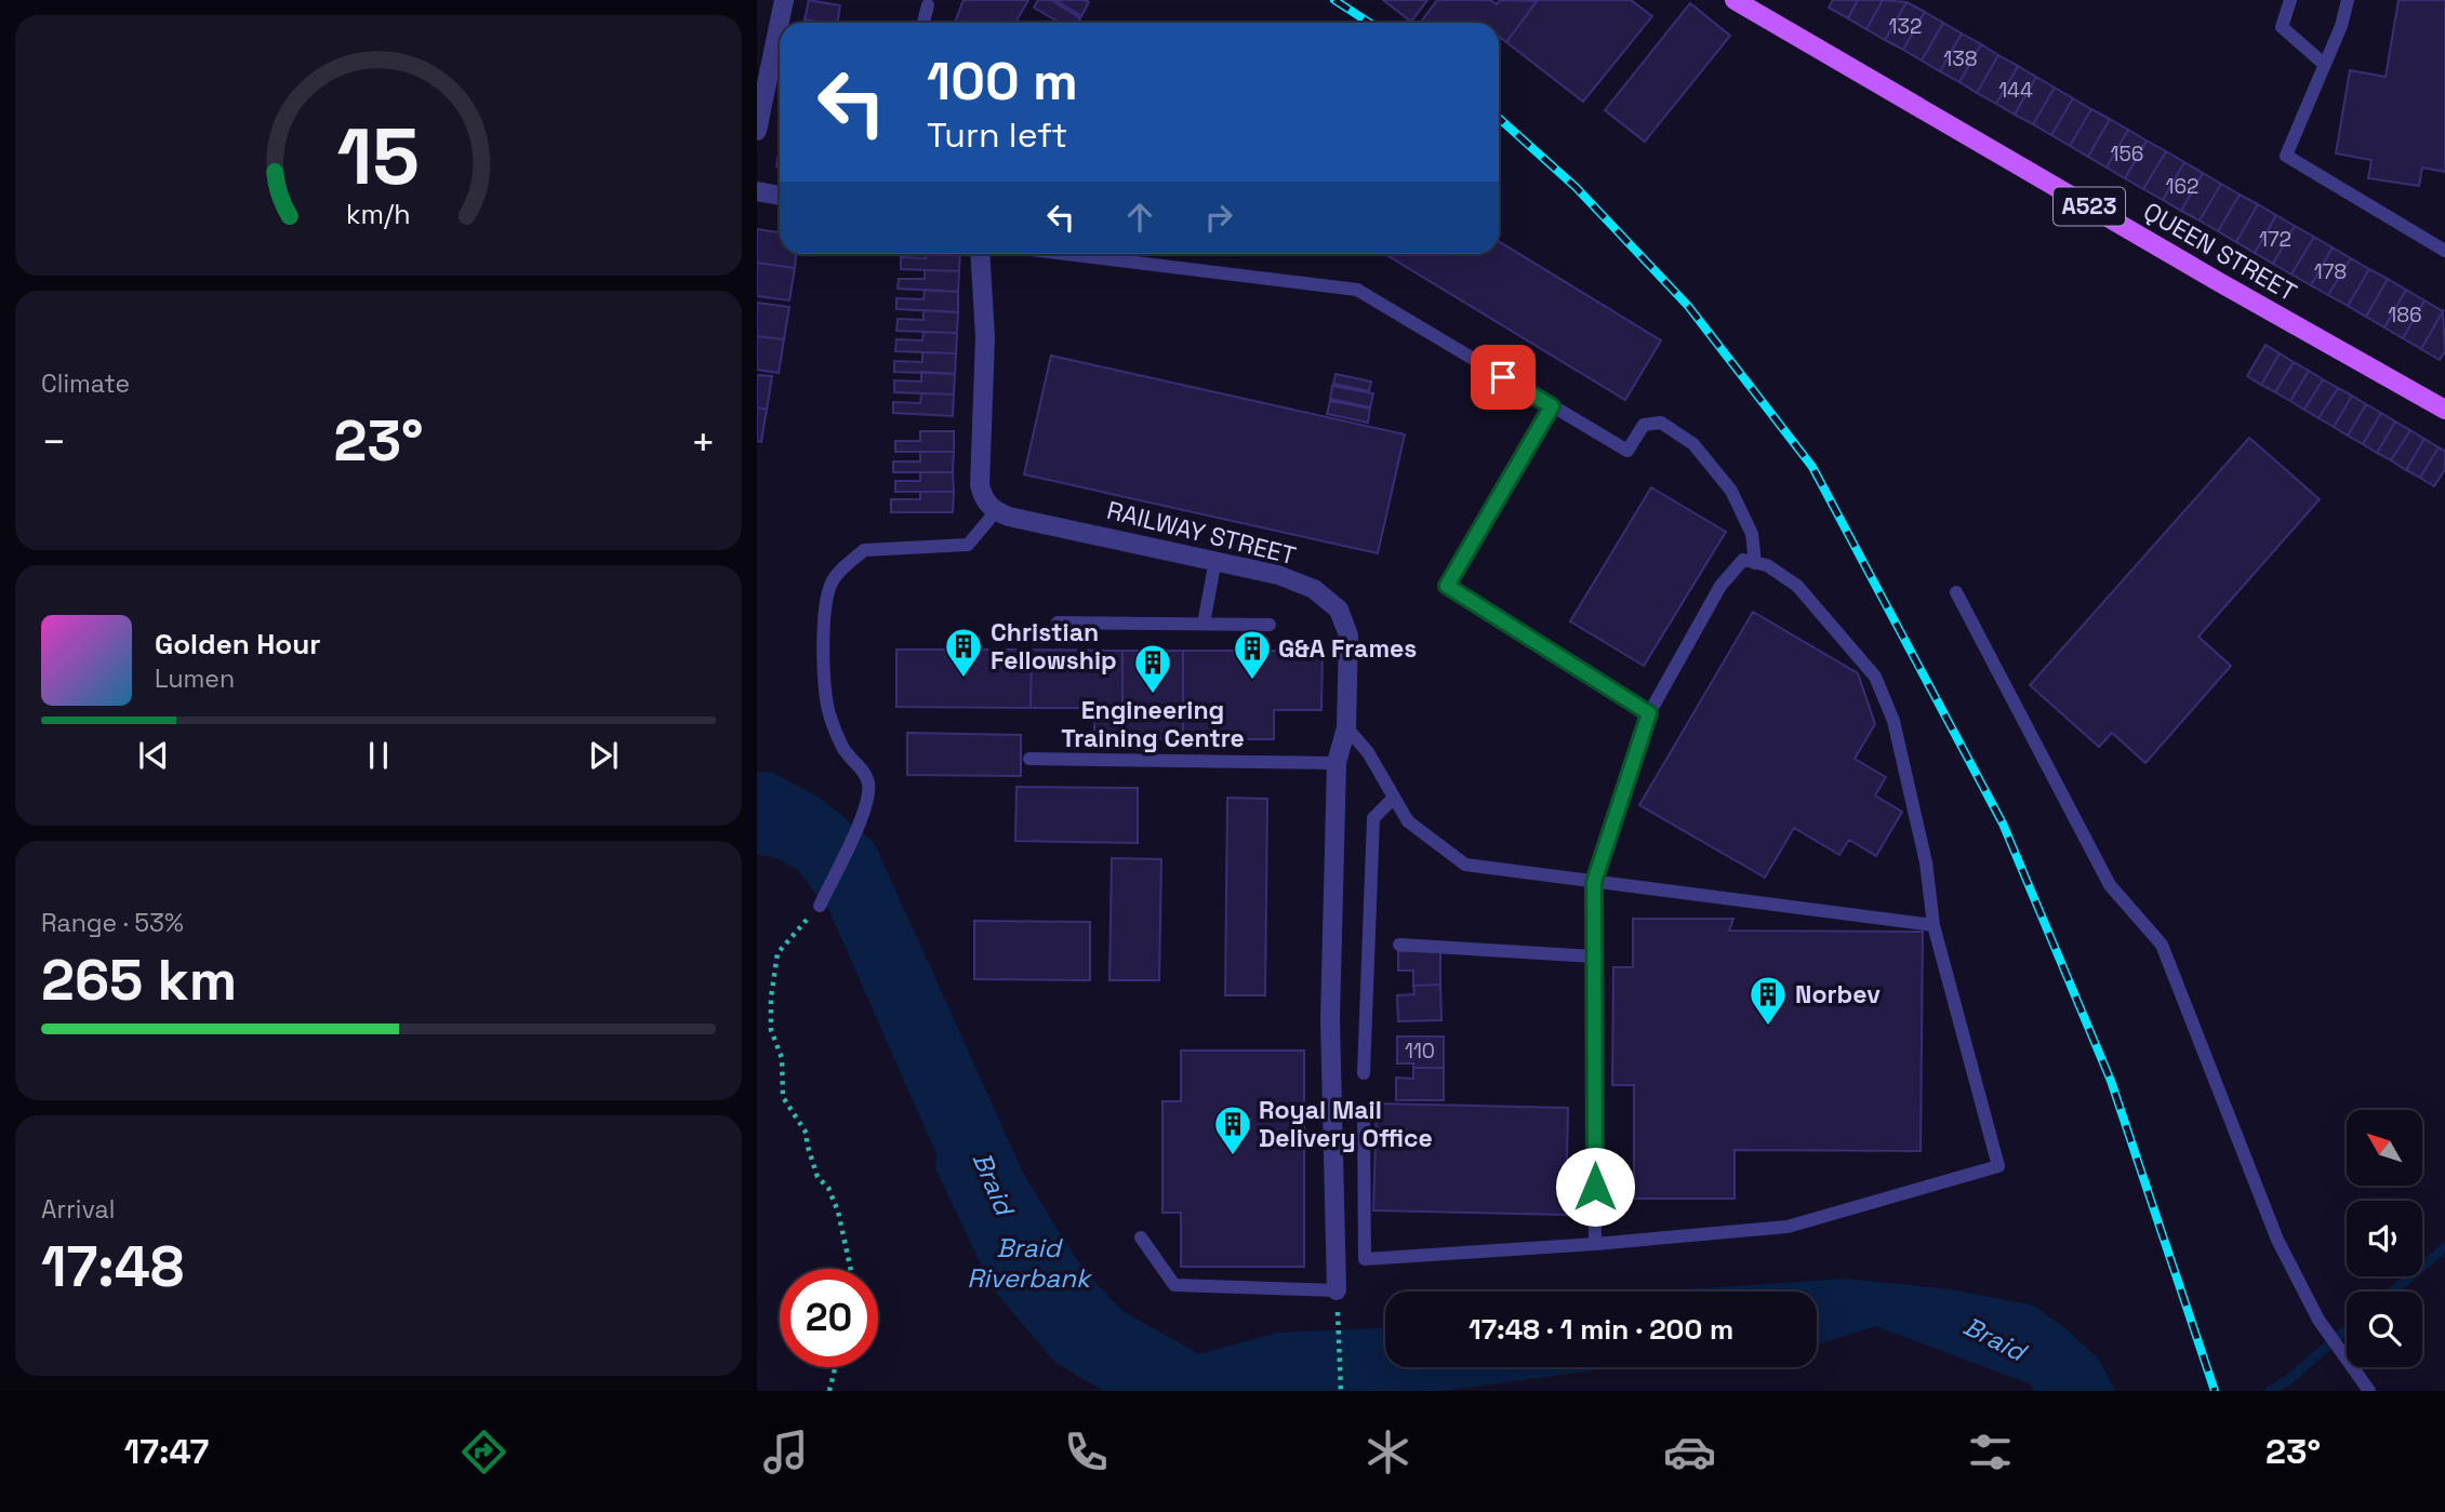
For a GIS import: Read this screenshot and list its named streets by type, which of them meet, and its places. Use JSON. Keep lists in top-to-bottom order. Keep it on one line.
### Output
{"streets":{"main road":["A523","QUEEN STREET"],"street":["RAILWAY STREET"]},"water":["Braid","Braid Riverbank"],"places":{"building":["Christian Fellowship","G&A Frames","Engineering Training Centre","Norbev","Royal Mail Delivery Office"]},"house_numbers":["132","138","144","156","162","172","178","186","110"],"north":"top left","page":{"turn":["100 m","Turn left"],"tile":["Climate",["Range · 53%","265 km"],["Arrival","17:48"]],"heat":["−","23°","+"],"song":["Golden Hour","Lumen"],"limit":"20","trip":"17:48 · 1 min · 200 m","tabs":["17:47","23°"],"gauge":["15","km/h"]}}
